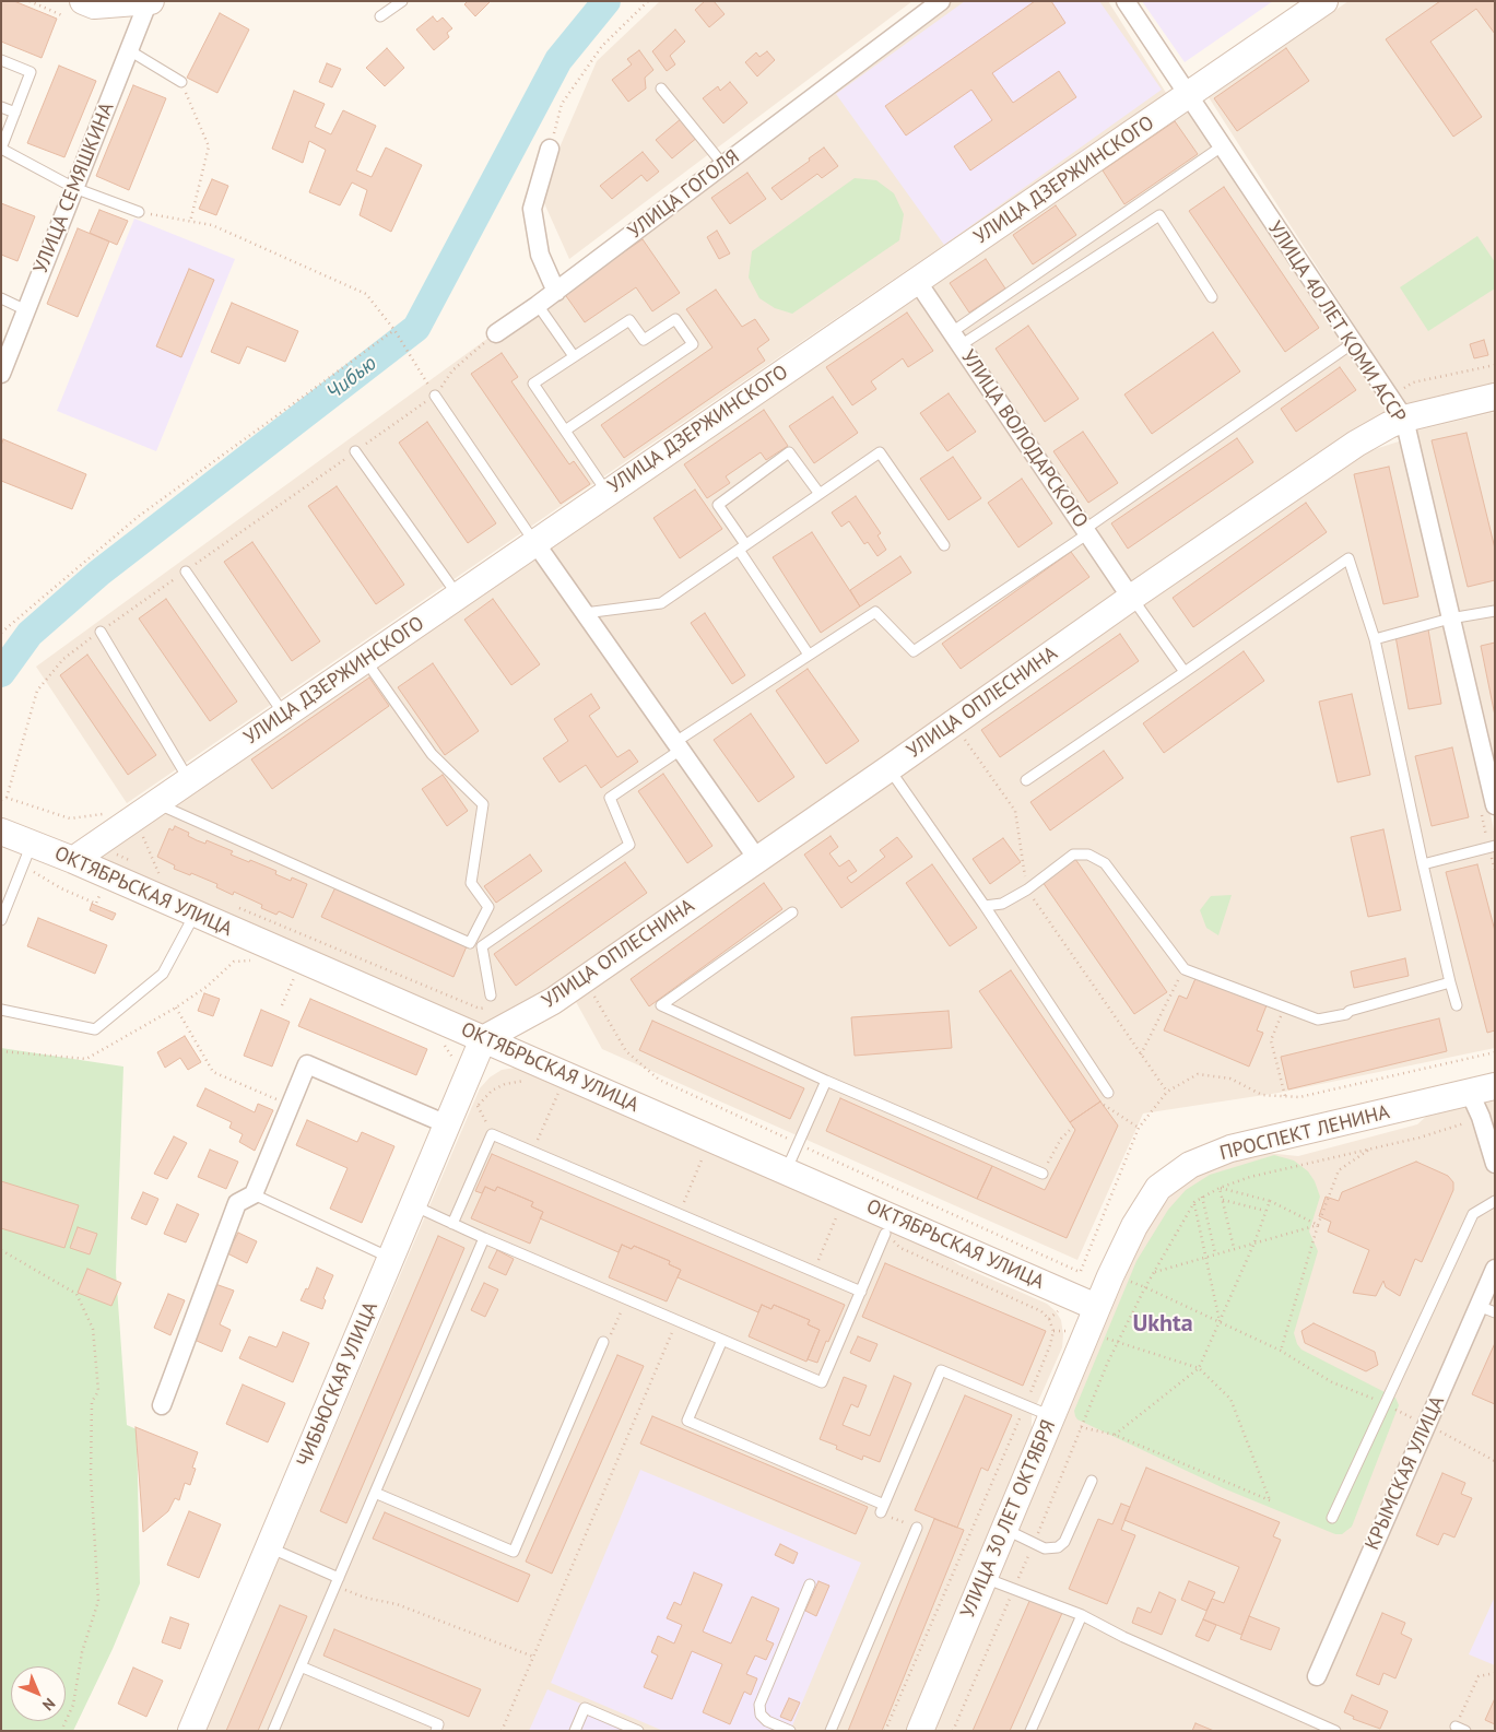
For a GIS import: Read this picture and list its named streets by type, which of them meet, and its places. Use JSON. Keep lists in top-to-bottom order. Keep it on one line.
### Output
{"streets":{"street":["УЛИЦА ДЗЕРЖИНСКОГО","УЛИЦА СЕМЯШКИНА","УЛИЦА ГОГОЛЯ","УЛИЦА 40 ЛЕТ КОМИ АССР","УЛИЦА ВОЛОДАРСКОГО","УЛИЦА ОПЛЕСНИНА","ОКТЯБРЬСКАЯ УЛИЦА","ПРОСПЕКТ ЛЕНИНА","ЧИБЬЮСКАЯ УЛИЦА","КРЫМСКАЯ УЛИЦА","УЛИЦА 30 ЛЕТ ОКТЯБРЯ"]},"crossings":[["УЛИЦА ДЗЕРЖИНСКОГО","УЛИЦА 40 ЛЕТ КОМИ АССР"],["УЛИЦА ДЗЕРЖИНСКОГО","УЛИЦА ВОЛОДАРСКОГО"],["УЛИЦА ДЗЕРЖИНСКОГО","ОКТЯБРЬСКАЯ УЛИЦА"],["УЛИЦА 40 ЛЕТ КОМИ АССР","УЛИЦА ОПЛЕСНИНА"],["УЛИЦА ВОЛОДАРСКОГО","УЛИЦА ОПЛЕСНИНА"],["УЛИЦА ОПЛЕСНИНА","ОКТЯБРЬСКАЯ УЛИЦА"],["УЛИЦА ОПЛЕСНИНА","ЧИБЬЮСКАЯ УЛИЦА"],["ОКТЯБРЬСКАЯ УЛИЦА","ПРОСПЕКТ ЛЕНИНА"],["ОКТЯБРЬСКАЯ УЛИЦА","ЧИБЬЮСКАЯ УЛИЦА"],["ОКТЯБРЬСКАЯ УЛИЦА","УЛИЦА 30 ЛЕТ ОКТЯБРЯ"],["ПРОСПЕКТ ЛЕНИНА","УЛИЦА 30 ЛЕТ ОКТЯБРЯ"]],"districts":["Ukhta"],"water":["Чибью"],"north":"bottom right"}
